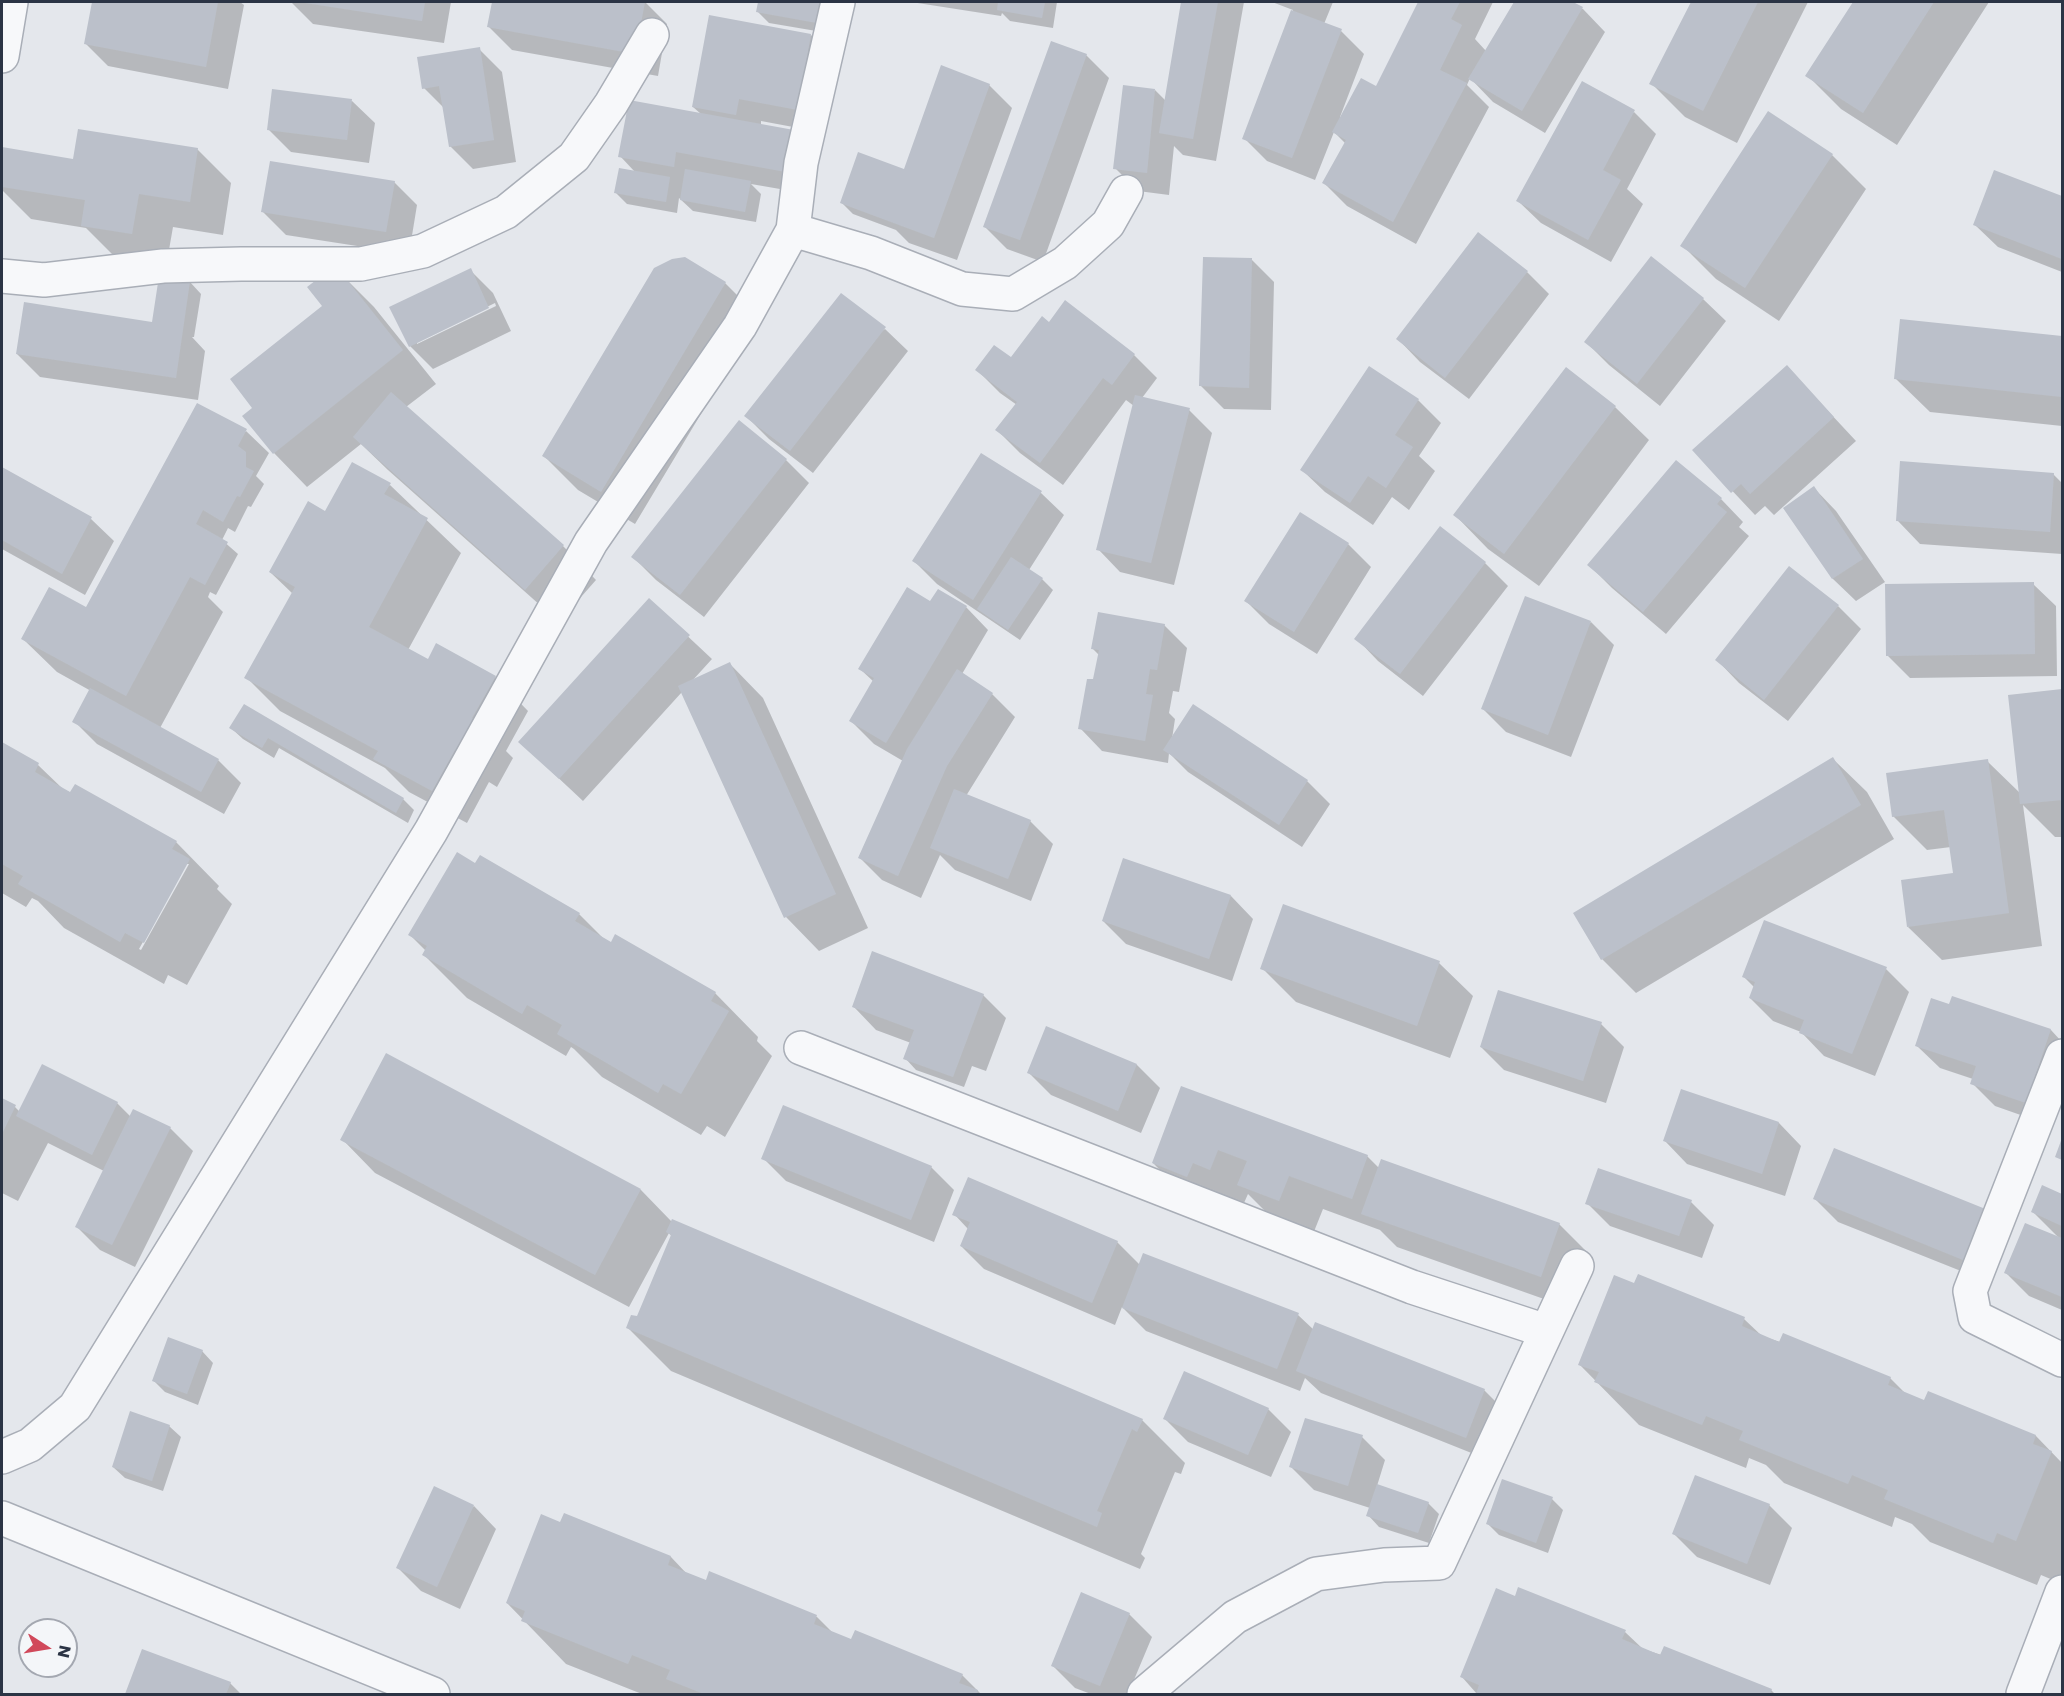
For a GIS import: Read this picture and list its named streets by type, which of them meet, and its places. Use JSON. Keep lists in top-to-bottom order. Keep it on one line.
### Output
{"north":"right"}
